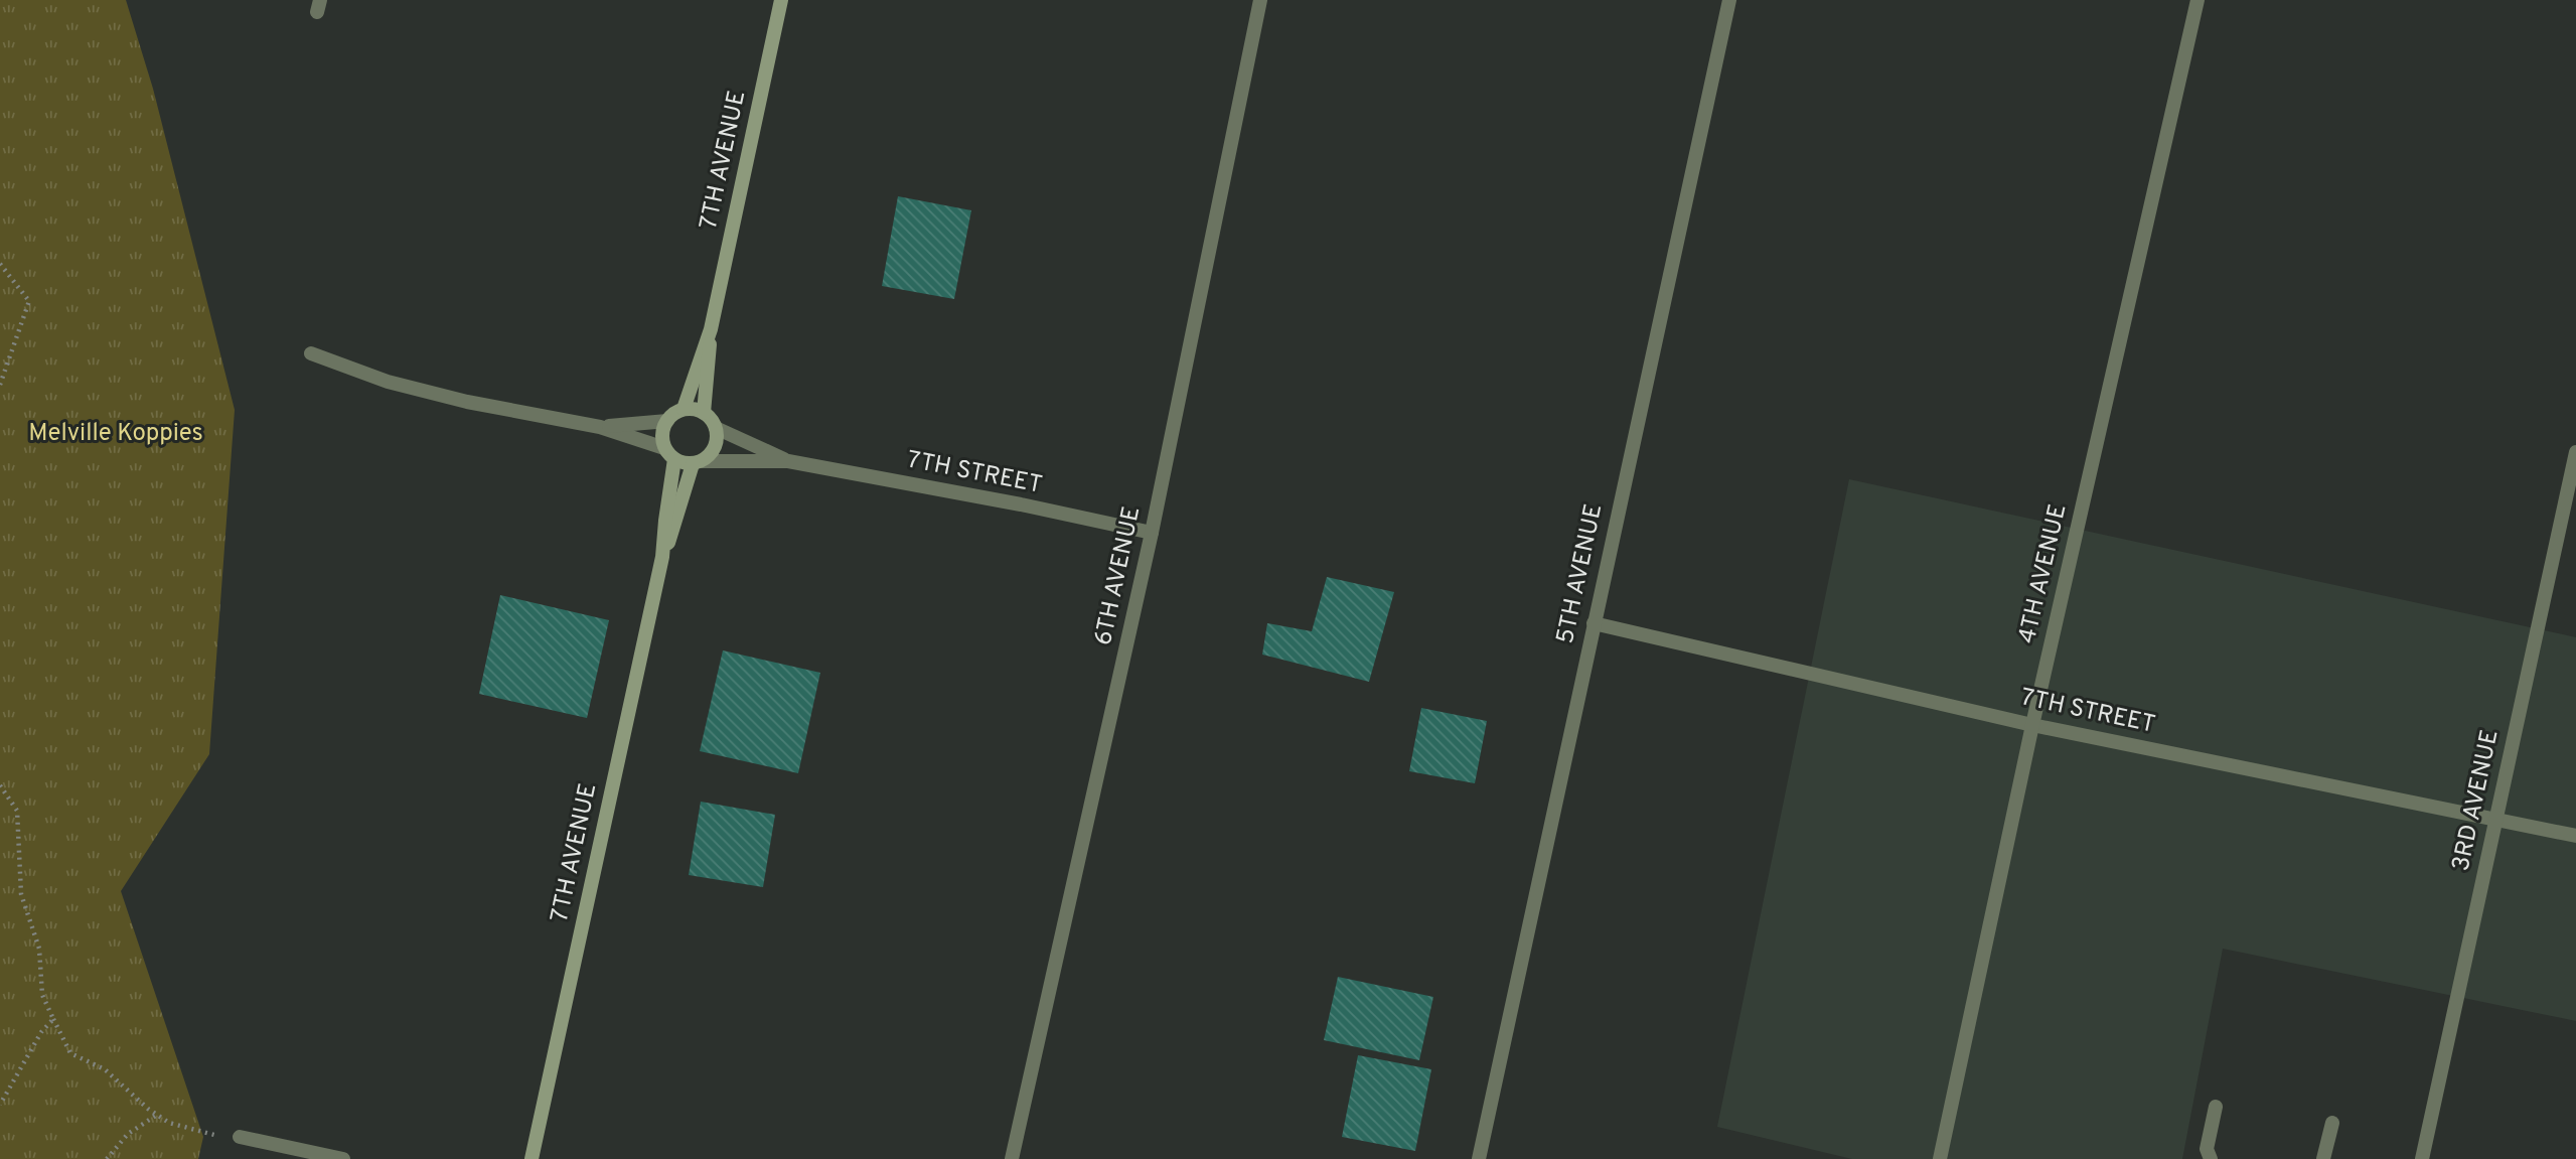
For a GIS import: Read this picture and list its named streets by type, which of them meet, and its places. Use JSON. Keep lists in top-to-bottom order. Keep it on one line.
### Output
{"streets":{"street":["7TH AVENUE","7TH STREET","5TH AVENUE","4TH AVENUE","6TH AVENUE","3RD AVENUE"]},"crossings":[["7TH AVENUE","7TH STREET"],["7TH STREET","5TH AVENUE"],["7TH STREET","4TH AVENUE"],["7TH STREET","6TH AVENUE"],["7TH STREET","3RD AVENUE"]],"parks":["Melville Koppies"]}
